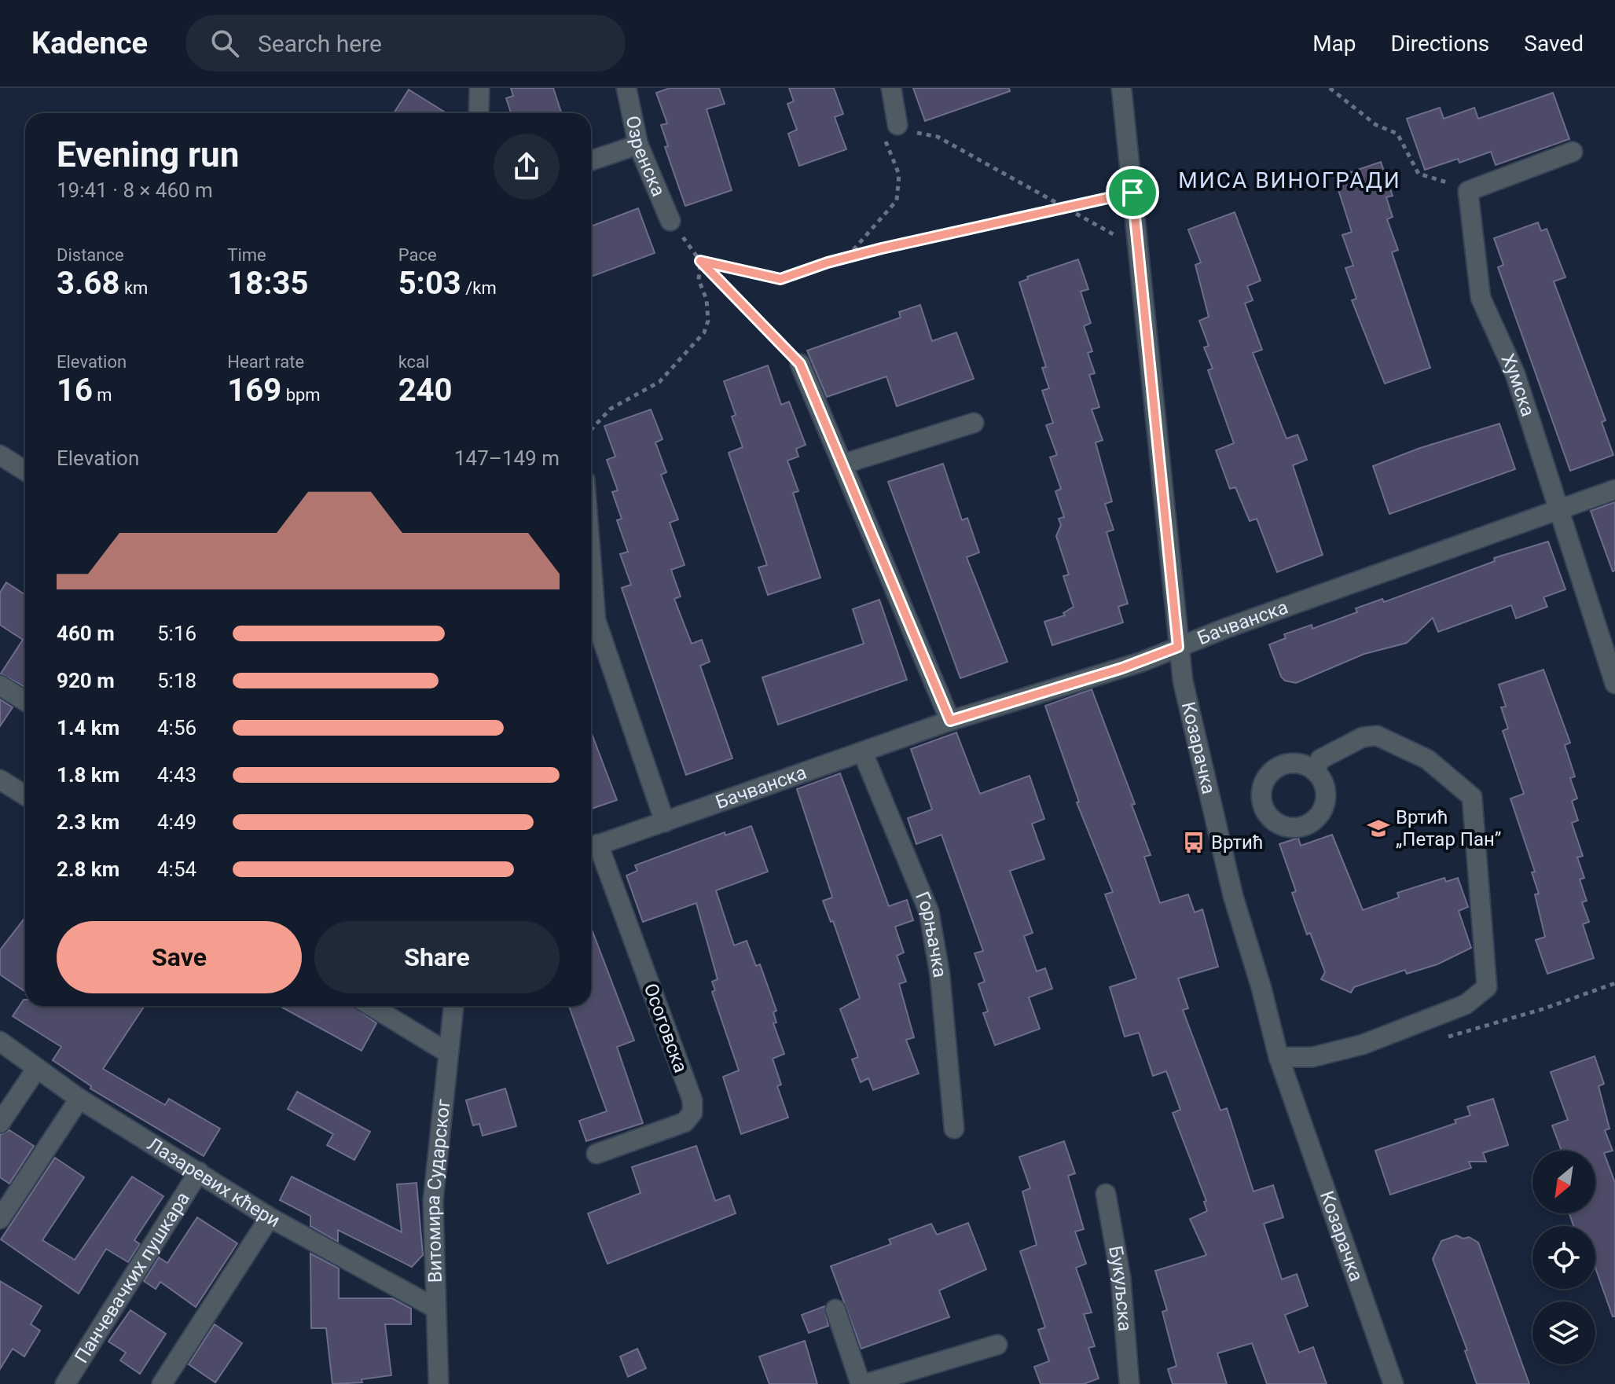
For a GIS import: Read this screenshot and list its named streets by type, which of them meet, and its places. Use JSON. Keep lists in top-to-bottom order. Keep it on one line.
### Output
{"streets":{"street":["Озренска","Хумска","Бачванска","Козарачка","Горњачка","Осоговска","Лазаревих кћери","Витомира Сударског","Панчевачких пушкара","Букуљска"]},"crossings":[["Хумска","Бачванска"],["Бачванска","Козарачка"],["Бачванска","Горњачка"],["Бачванска","Осоговска"],["Лазаревих кћери","Витомира Сударског"],["Лазаревих кћери","Панчевачких пушкара"]],"districts":["МИСА ВИНОГРАДИ"],"places":{"school or university":["Вртић „Петар Пан”"],"bus stop":["Вртић"]},"north":"bottom left","page":{"header":"Kadence","search":"Search here","nav":["Map","Directions","Saved"],"heading":["Evening run","19:41 · 8 × 460 m"],"stats":[["Distance","3.68 km"],["Time","18:35"],["Pace","5:03 /km"],["Elevation","16 m"],["Heart rate","169 bpm"],["kcal","240"]],"chart":["Elevation","147–149 m"],"list":[{"name":"460 m","note":"5:16"},{"name":"920 m","note":"5:18"},{"name":"1.4 km","note":"4:56"},{"name":"1.8 km","note":"4:43"},{"name":"2.3 km","note":"4:49"},{"name":"2.8 km","note":"4:54"}],"buttons":["Save","Share"]}}
